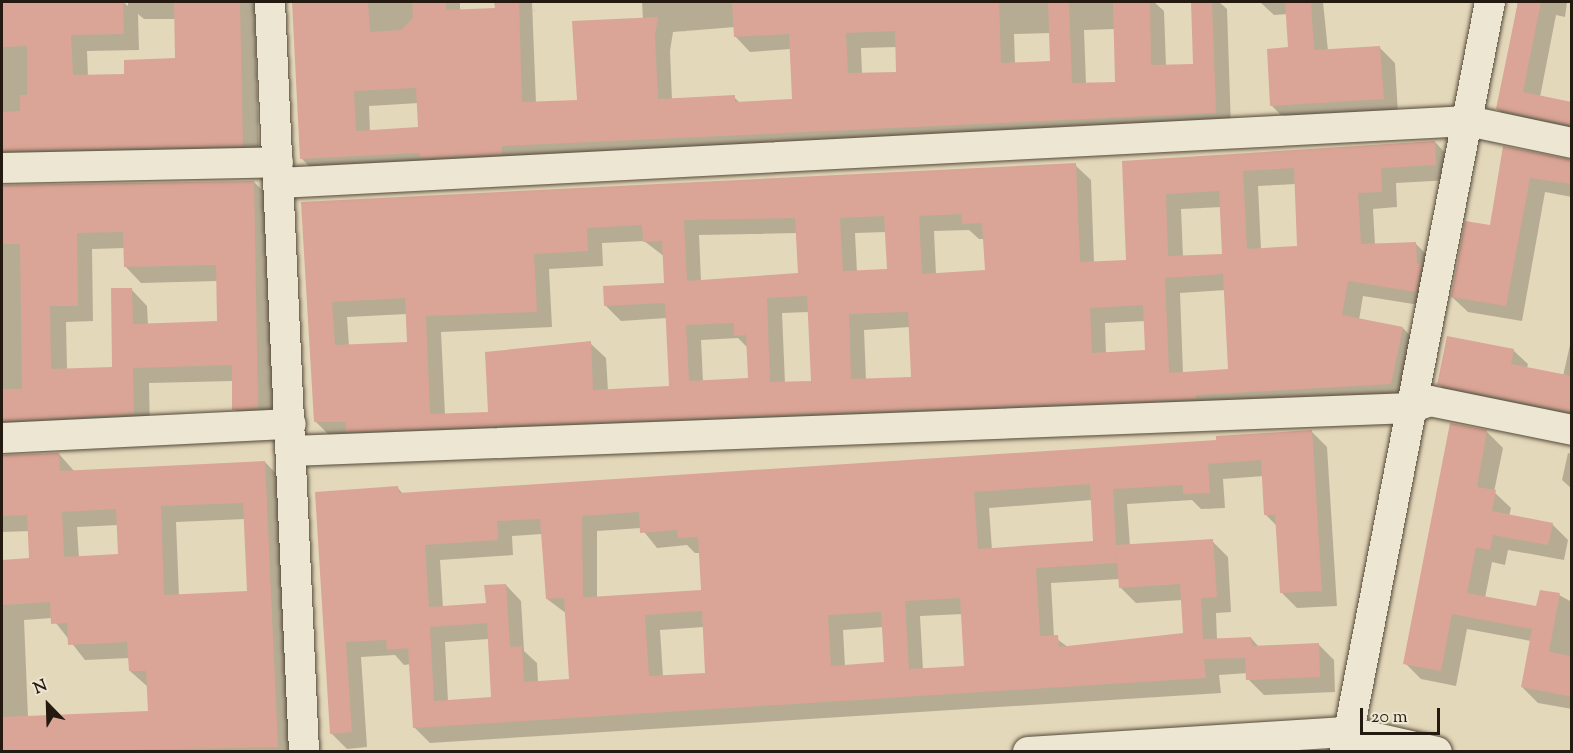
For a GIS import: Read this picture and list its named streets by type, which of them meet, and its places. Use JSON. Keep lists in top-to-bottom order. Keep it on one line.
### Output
{"scale_bar":"20 m","north":"top left"}
